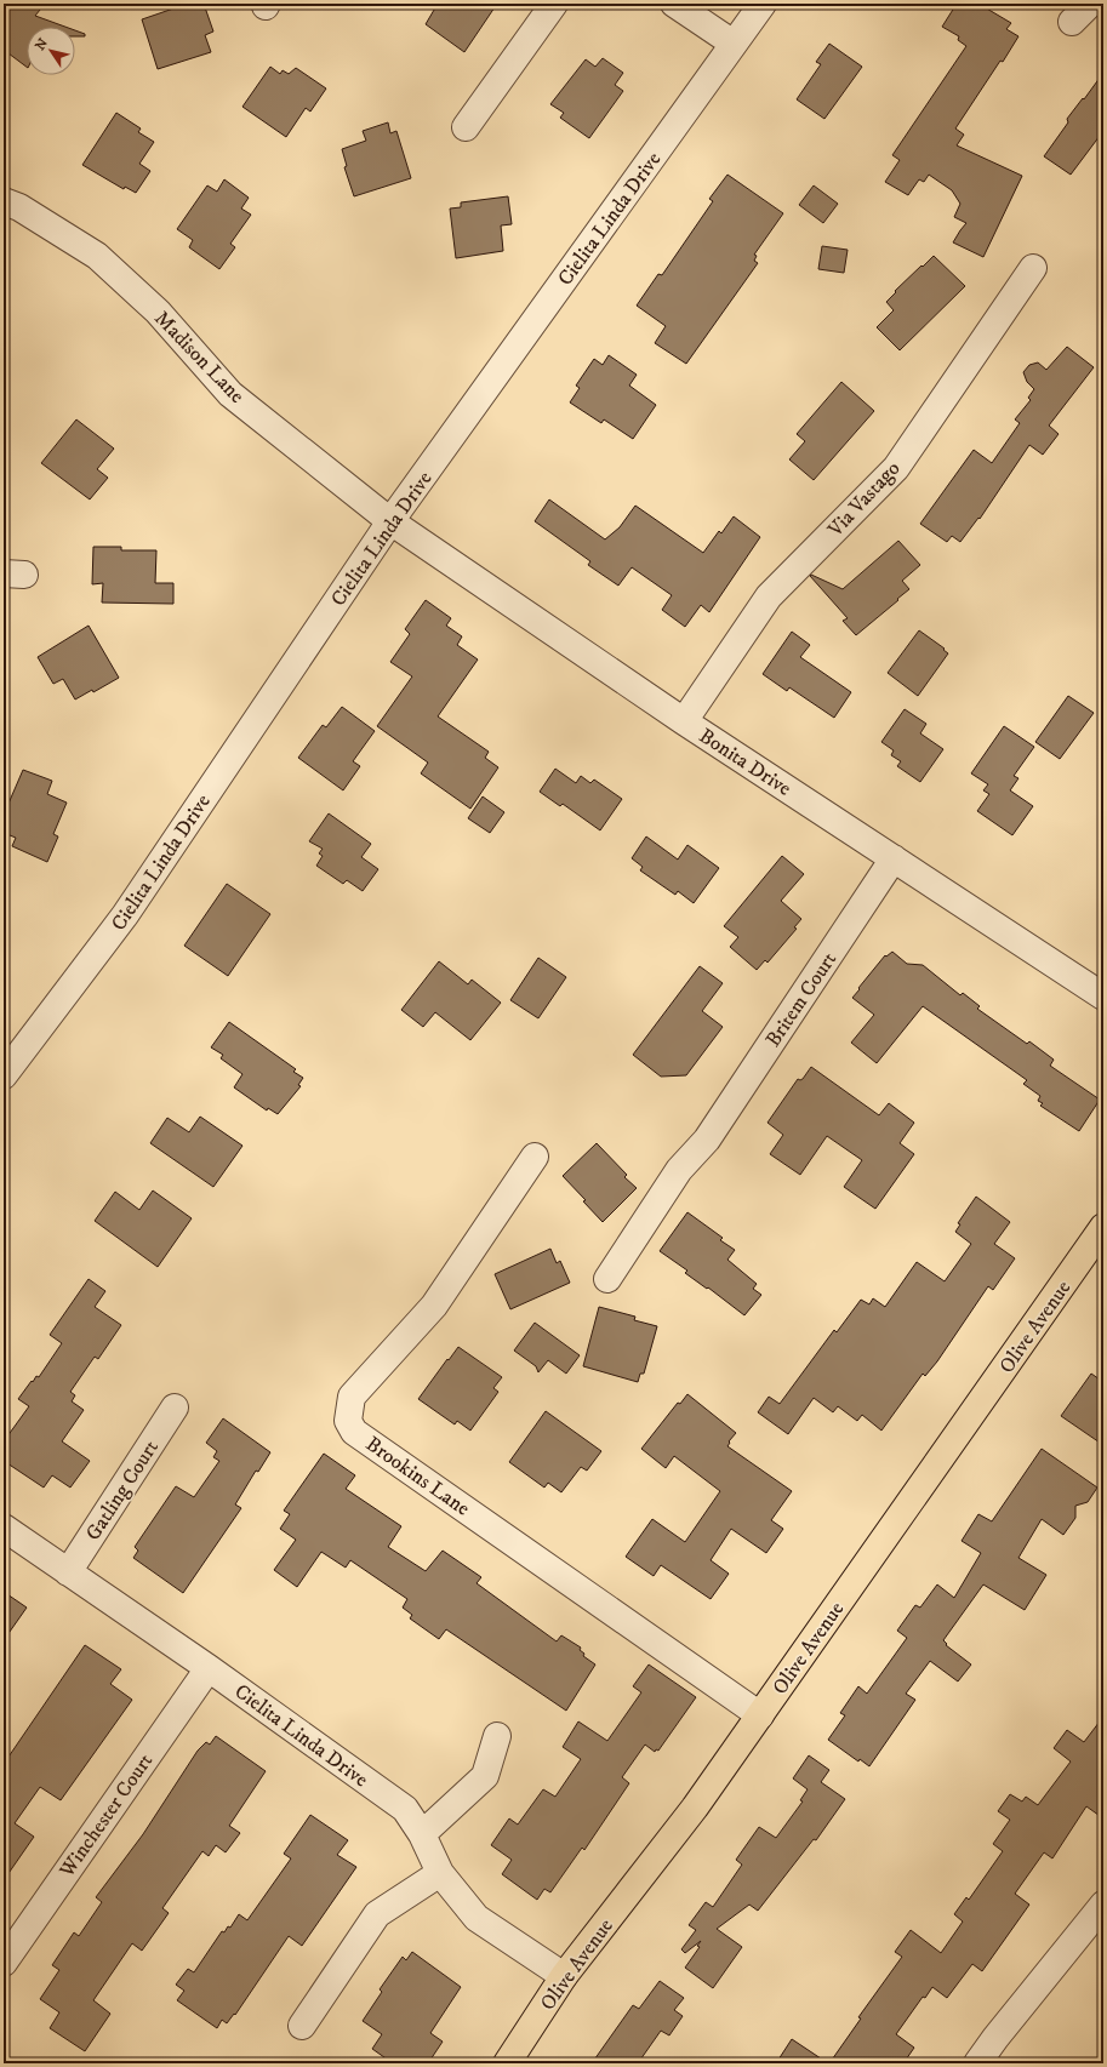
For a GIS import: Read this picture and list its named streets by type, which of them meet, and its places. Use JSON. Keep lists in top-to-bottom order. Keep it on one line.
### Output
{"streets":{"main road":["Olive Avenue"],"street":["Cielita Linda Drive","Madison Lane","Via Vastago","Bonita Drive","Britem Court","Brookins Lane","Gatling Court","Winchester Court"]},"crossings":[["Cielita Linda Drive","Madison Lane"],["Cielita Linda Drive","Bonita Drive"],["Cielita Linda Drive","Olive Avenue"],["Cielita Linda Drive","Gatling Court"],["Cielita Linda Drive","Winchester Court"],["Madison Lane","Bonita Drive"],["Via Vastago","Bonita Drive"],["Bonita Drive","Britem Court"],["Olive Avenue","Brookins Lane"]],"north":"top left"}
